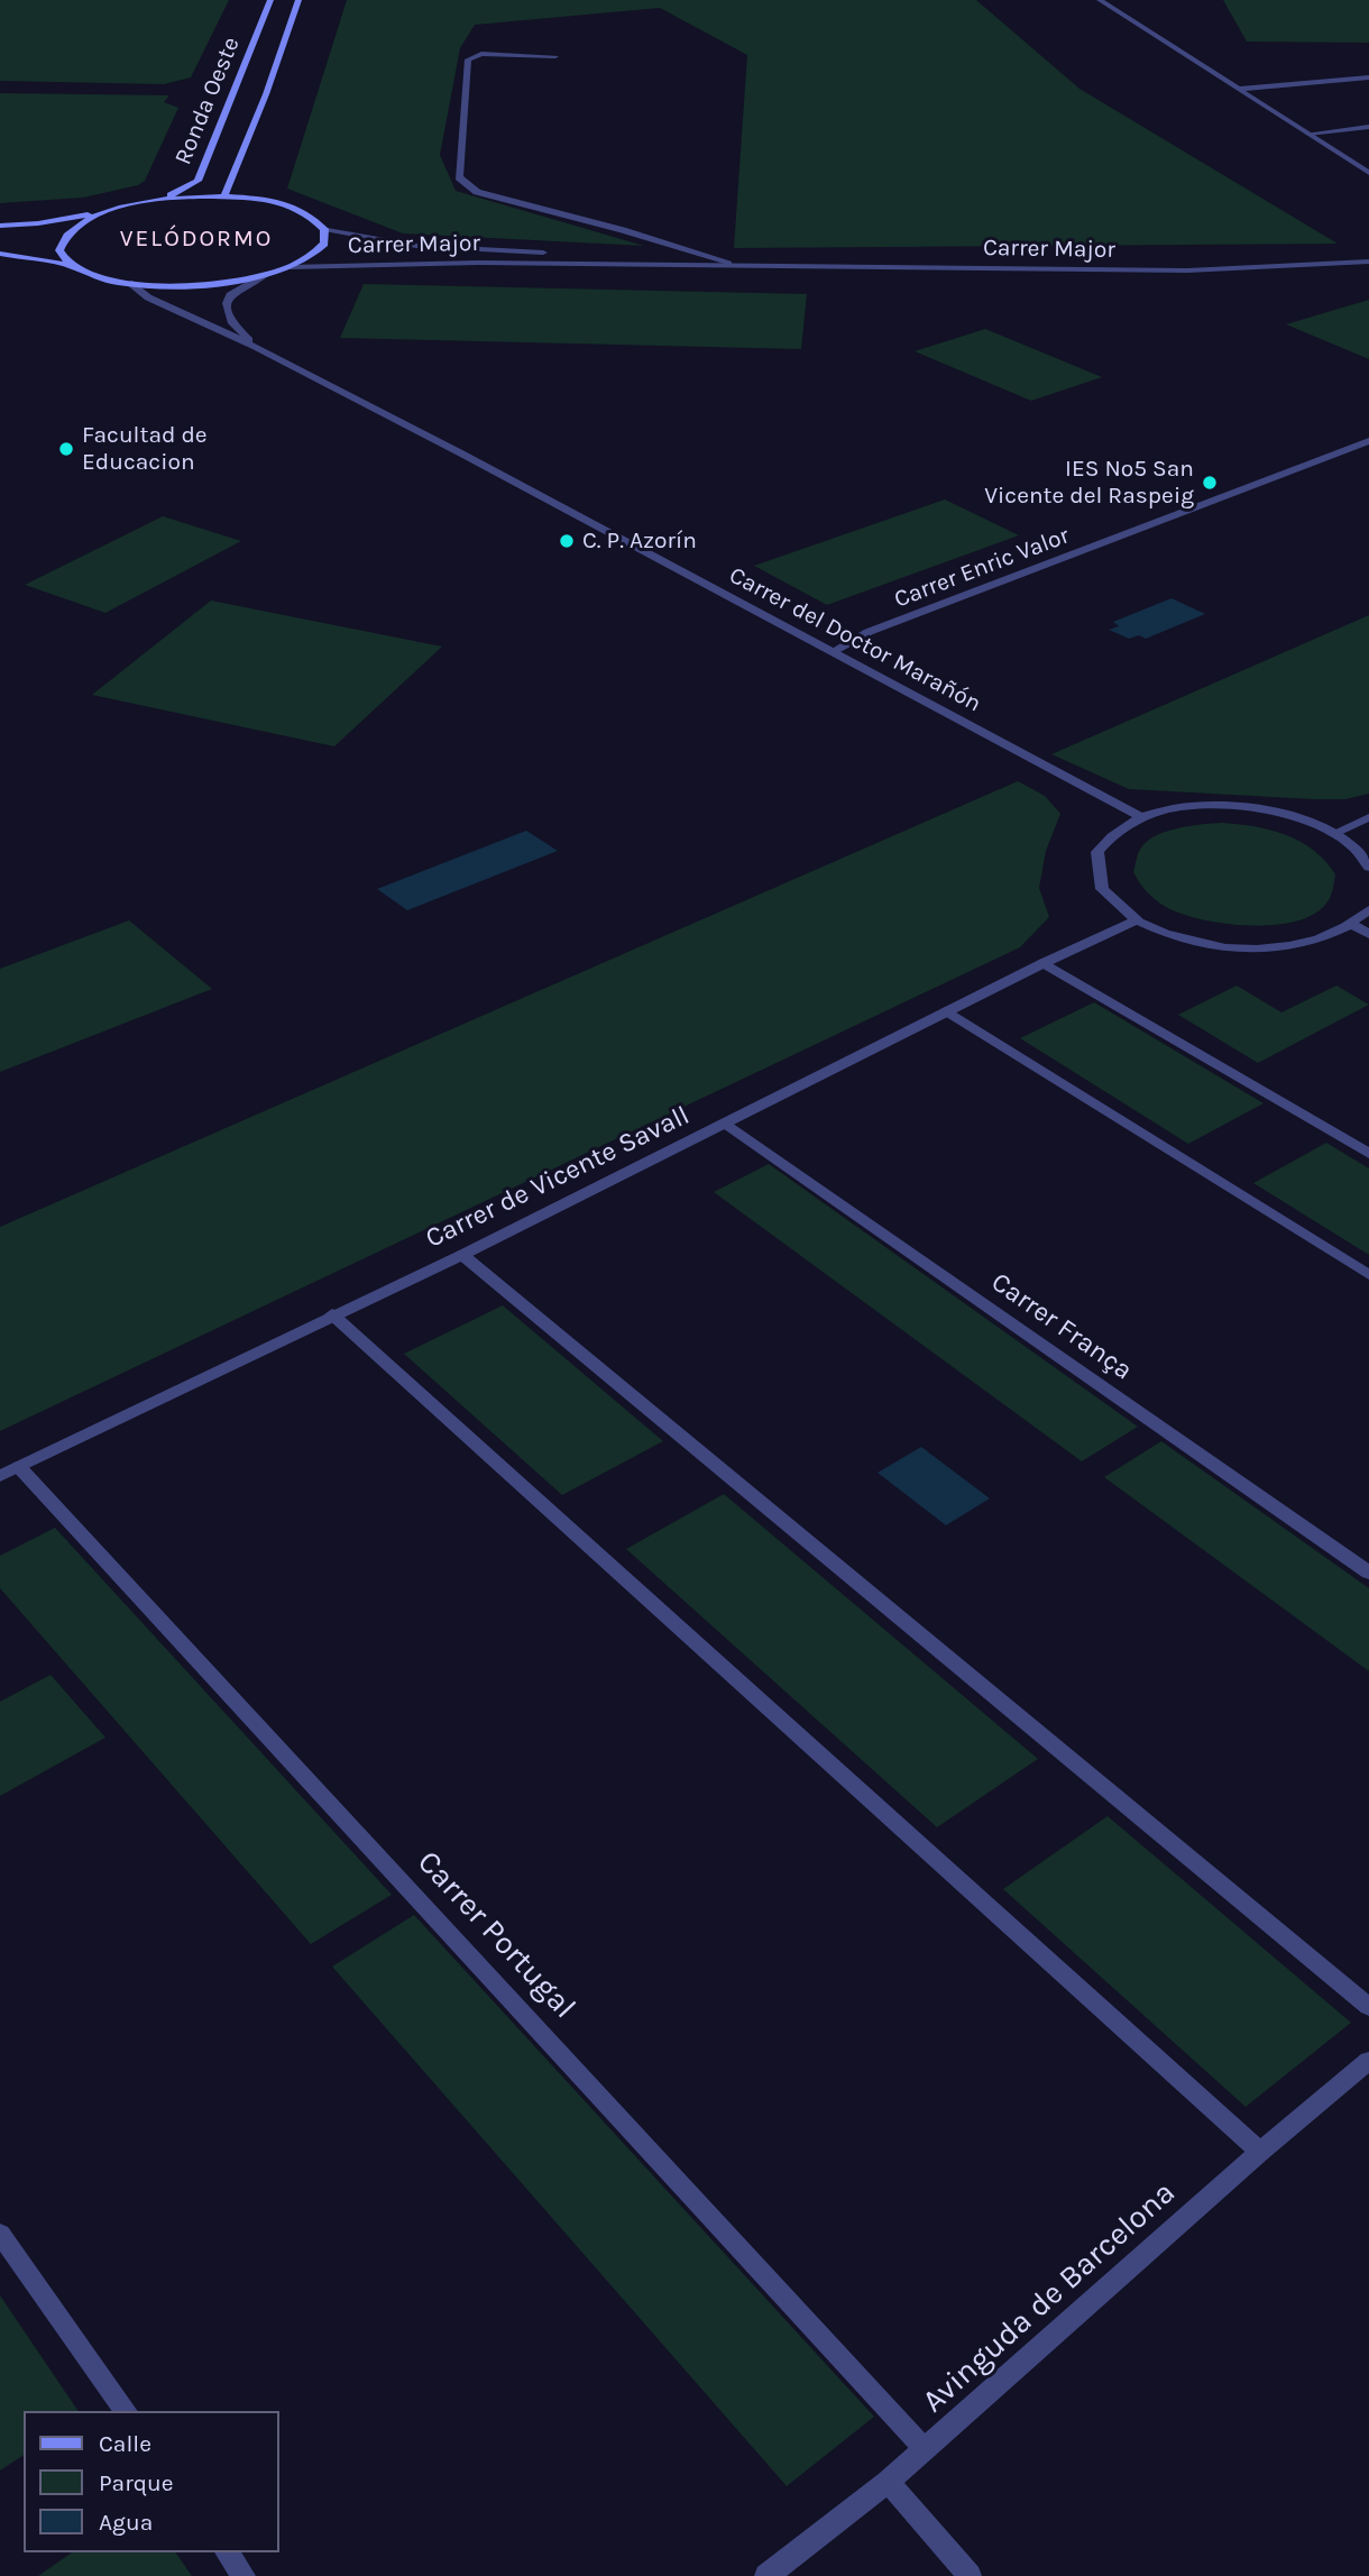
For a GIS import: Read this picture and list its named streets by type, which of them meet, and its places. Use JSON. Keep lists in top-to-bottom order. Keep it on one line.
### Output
{"streets":{"main road":["Ronda Oeste"],"street":["Carrer Major","Carrer Enric Valor","Carrer del Doctor Marañón","Carrer de Vicente Savall","Carrer França","Carrer Portugal","Avinguda de Barcelona"]},"crossings":[["Carrer Enric Valor","Carrer del Doctor Marañón"],["Carrer de Vicente Savall","Carrer França"],["Carrer de Vicente Savall","Carrer Portugal"],["Carrer Portugal","Avinguda de Barcelona"]],"districts":["VELÓDORMO"],"places":["Facultad de Educacion","IES Nº5 San Vicente del Raspeig","C. P. Azorín"],"legend":["Calle","Parque","Agua"]}
